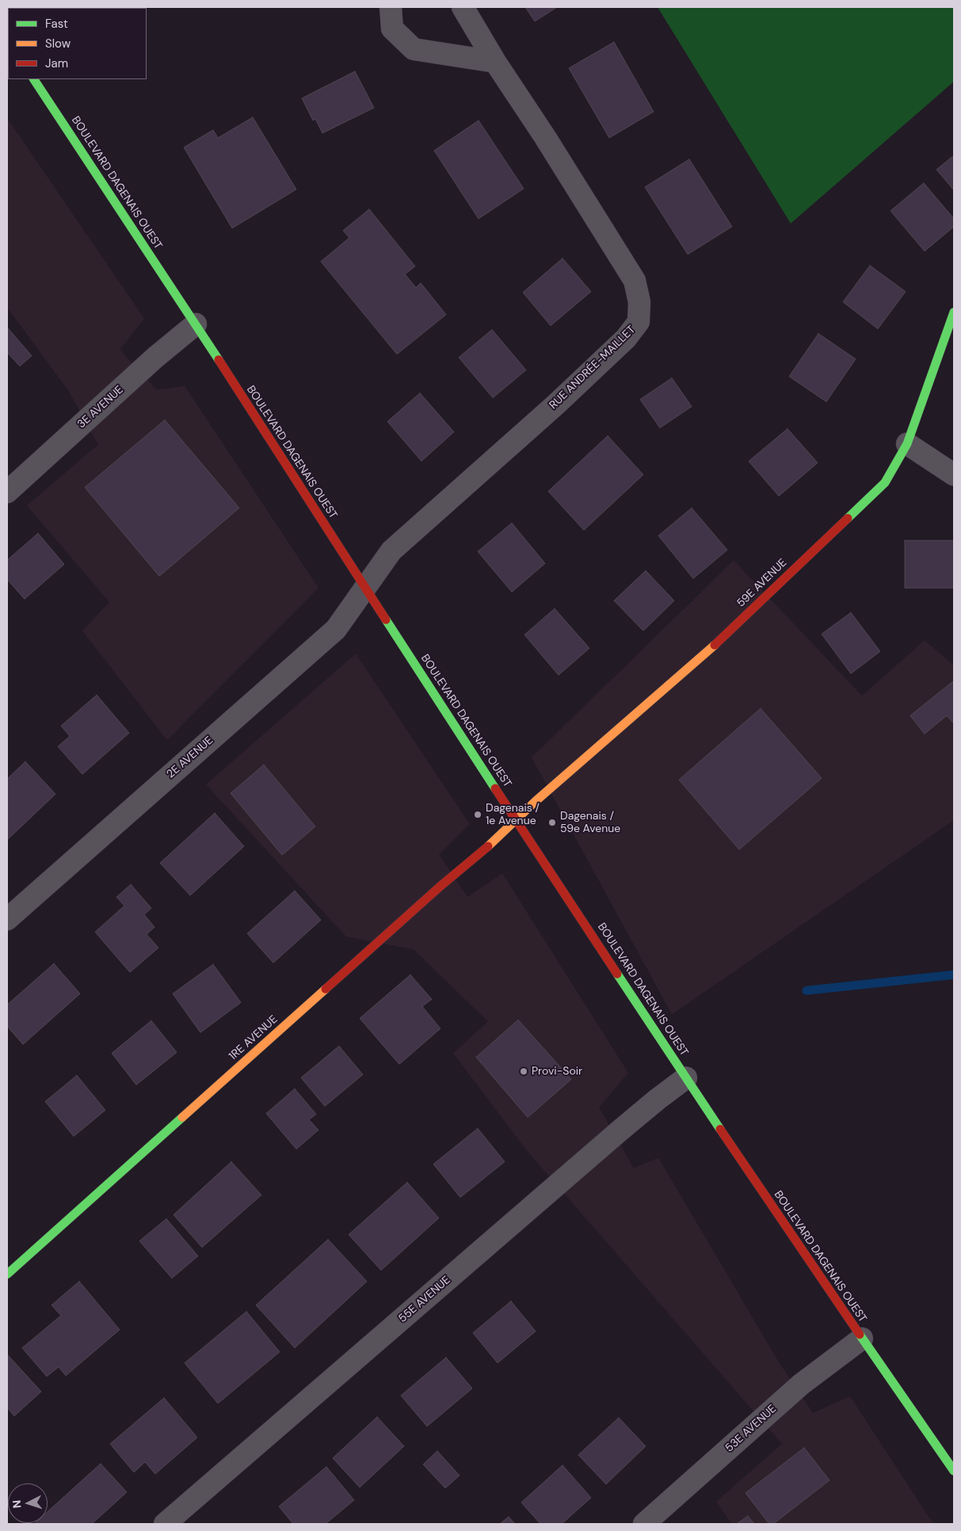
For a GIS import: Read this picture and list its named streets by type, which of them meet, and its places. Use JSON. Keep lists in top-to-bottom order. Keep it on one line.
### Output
{"streets":{"main road":["BOULEVARD DAGENAIS OUEST","59E AVENUE","1RE AVENUE"],"street":["RUE ANDRÉE-MAILLET","3E AVENUE","2E AVENUE","55E AVENUE","53E AVENUE"]},"crossings":[["BOULEVARD DAGENAIS OUEST","RUE ANDRÉE-MAILLET"],["BOULEVARD DAGENAIS OUEST","3E AVENUE"],["BOULEVARD DAGENAIS OUEST","59E AVENUE"],["BOULEVARD DAGENAIS OUEST","2E AVENUE"],["BOULEVARD DAGENAIS OUEST","1RE AVENUE"],["BOULEVARD DAGENAIS OUEST","55E AVENUE"],["BOULEVARD DAGENAIS OUEST","53E AVENUE"],["RUE ANDRÉE-MAILLET","2E AVENUE"],["59E AVENUE","1RE AVENUE"]],"places":["Dagenais / 1e Avenue","Dagenais / 59e Avenue","Provi-Soir"],"legend":["Fast","Slow","Jam"],"north":"left"}
